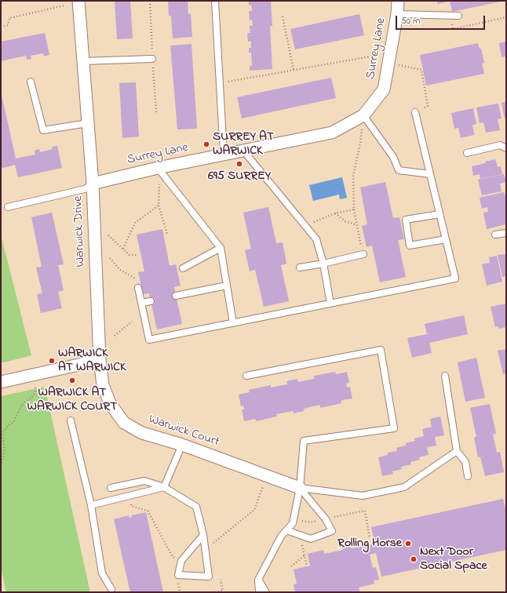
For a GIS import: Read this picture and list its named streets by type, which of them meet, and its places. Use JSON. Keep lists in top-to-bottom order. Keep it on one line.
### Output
{"streets":{"street":["Surrey Lane","Warwick Drive","Warwick Court"]},"crossings":[["Surrey Lane","Warwick Drive"],["Warwick Drive","Warwick Court"]],"places":["SURREY AT WARWICK","695 SURREY","WARWICK AT WARWICK","WARWICK AT WARWICK COURT","Rolling Horse","Next Door Social Space"],"scale_bar":"50 m"}
